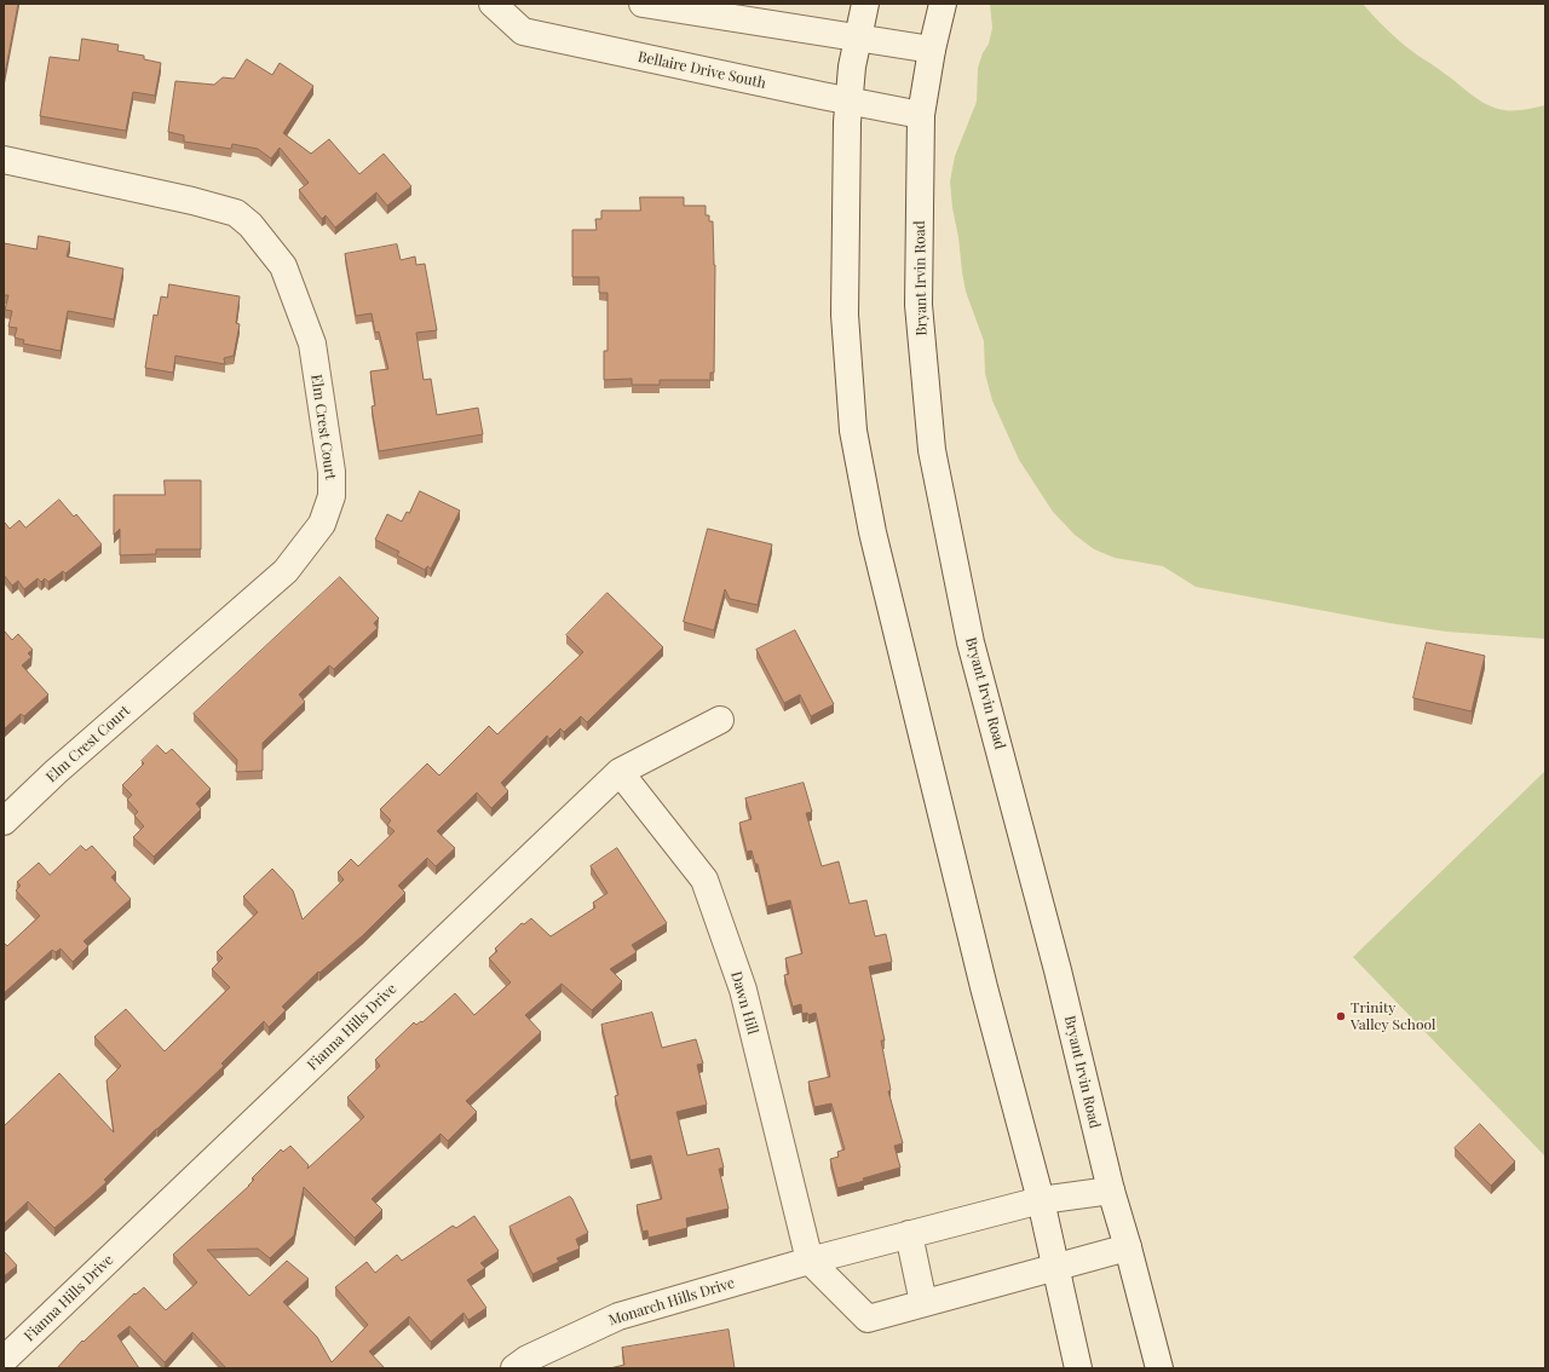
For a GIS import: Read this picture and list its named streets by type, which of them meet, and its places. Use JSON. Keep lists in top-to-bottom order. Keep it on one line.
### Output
{"streets":{"street":["Bellaire Drive South","Bryant Irvin Road","Elm Crest Court","Dawn Hill","Fianna Hills Drive","Monarch Hills Drive"]},"crossings":[["Bellaire Drive South","Bryant Irvin Road"],["Bryant Irvin Road","Monarch Hills Drive"],["Dawn Hill","Fianna Hills Drive"],["Dawn Hill","Monarch Hills Drive"]],"places":["Trinity Valley School"]}
